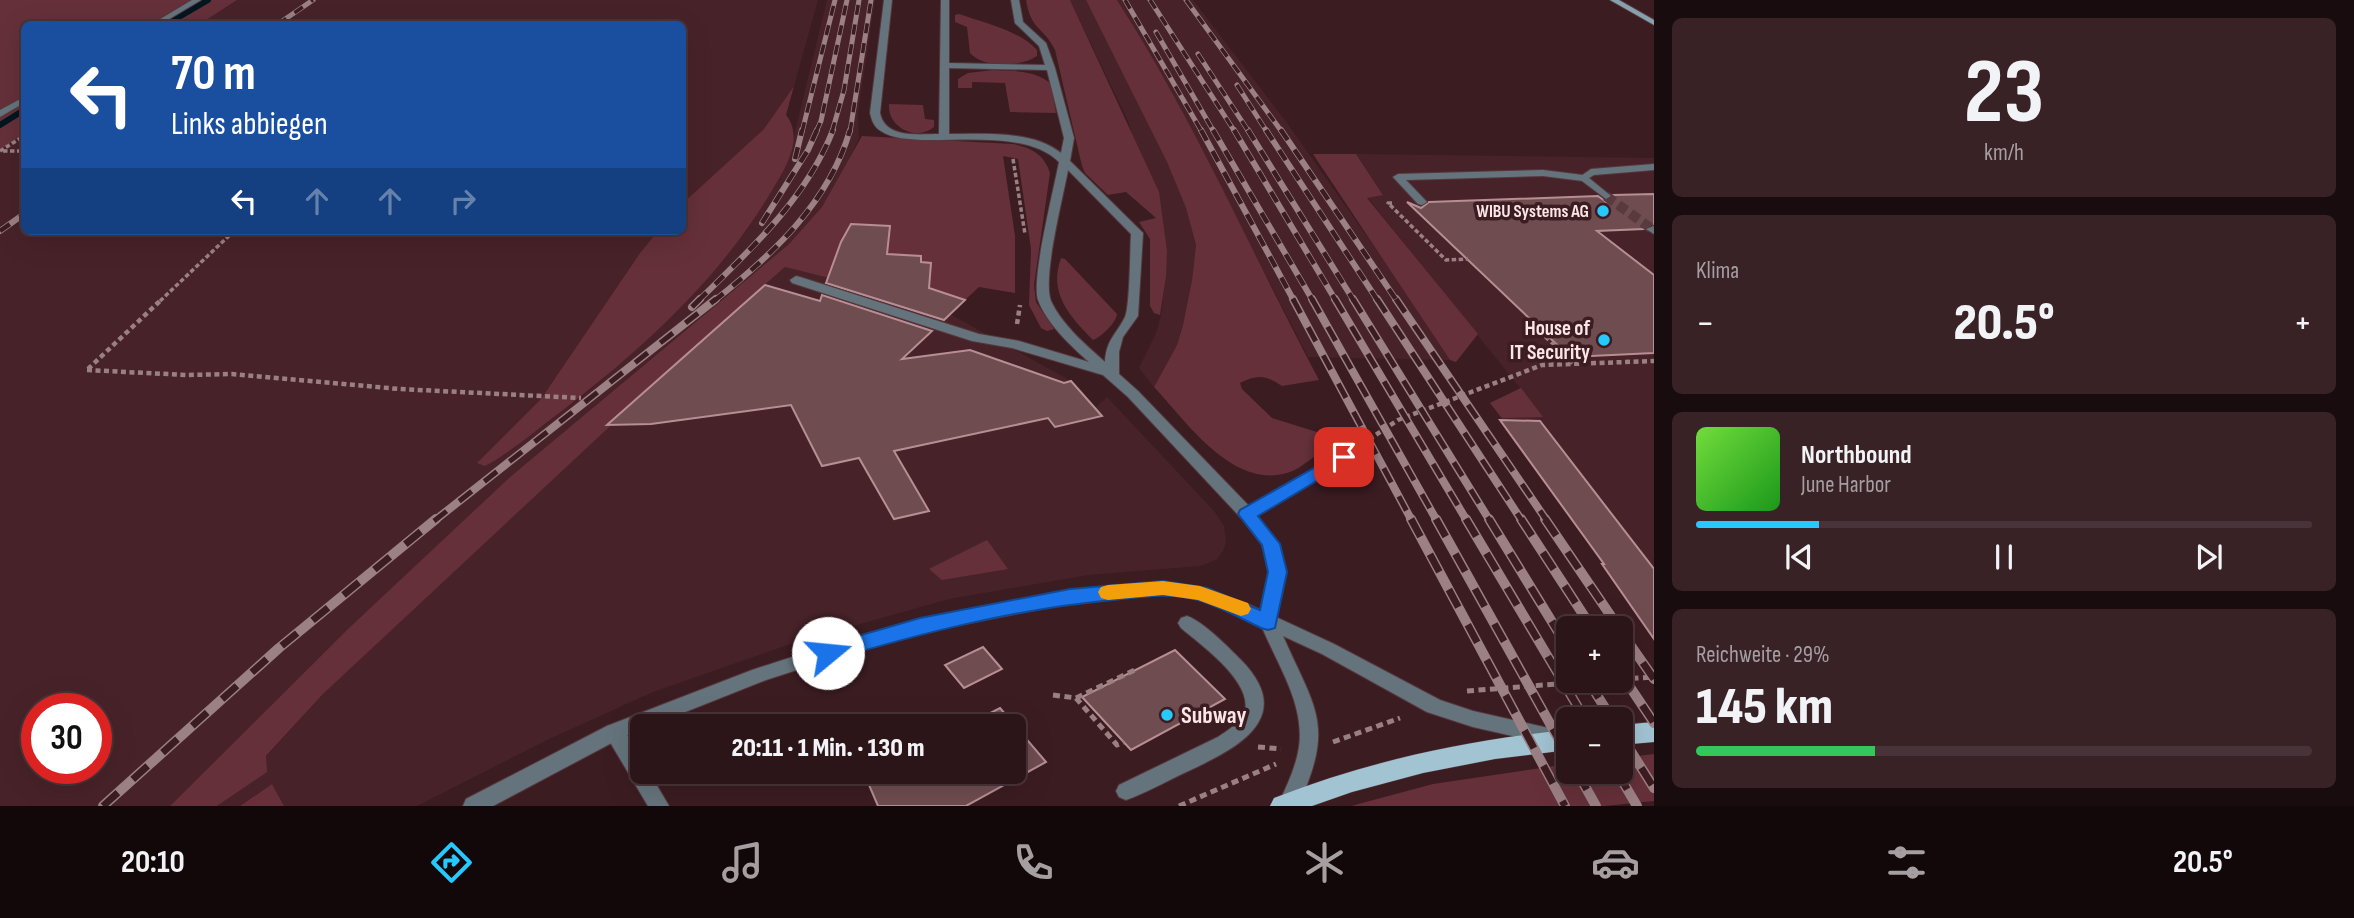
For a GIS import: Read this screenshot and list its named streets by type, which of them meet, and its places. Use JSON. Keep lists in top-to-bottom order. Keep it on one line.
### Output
{"places":["WIBU Systems AG","House of IT Security","Subway"],"page":{"tile":[["23","km/h"],"Klima",["Reichweite · 29%","145 km"]],"turn":["70 m","Links abbiegen"],"heat":["−","20.5°","+"],"song":["Northbound","June Harbor"],"map_buttons":["+","−"],"limit":"30","trip":"20:11 · 1 Min. · 130 m","tabs":["20:10","20.5°"]}}
